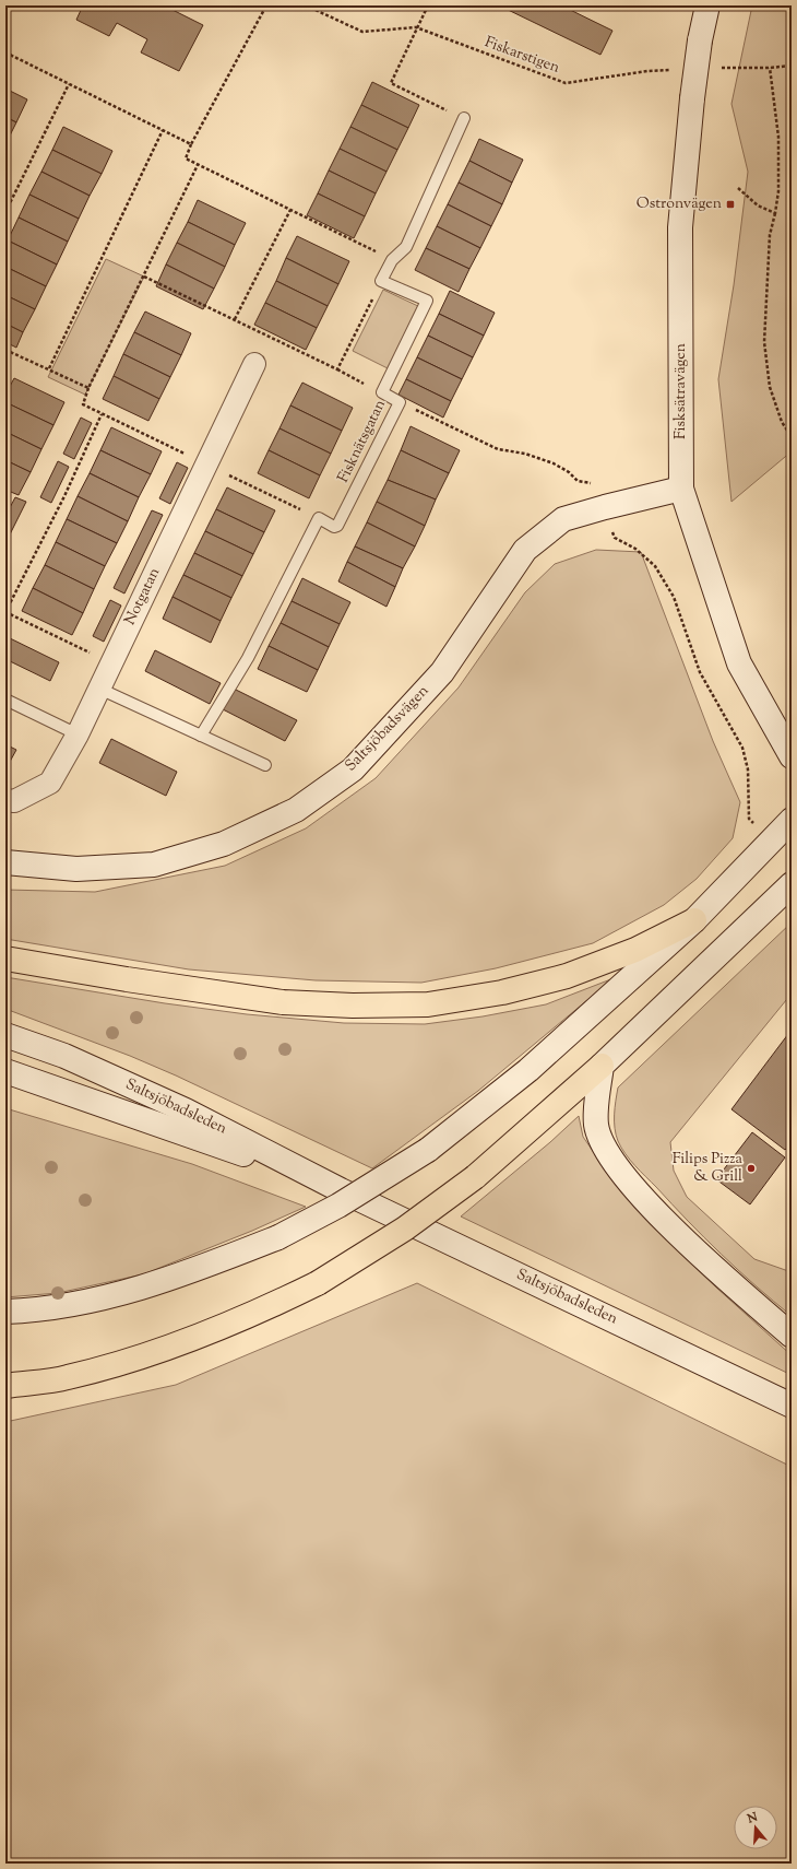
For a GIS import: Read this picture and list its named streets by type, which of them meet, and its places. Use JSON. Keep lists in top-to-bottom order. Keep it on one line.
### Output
{"streets":{"main road":["Fisksätravägen","Saltsjöbadsvägen","Saltsjöbadsleden"],"street":["Notgatan"],"lane":["Fisknätsgatan"],"path":["Fiskarstigen"]},"crossings":[["Fisksätravägen","Saltsjöbadsvägen"]],"places":{"transit":["Ostronvägen"],"other":["Filips Pizza & Grill"]},"north":"top"}
